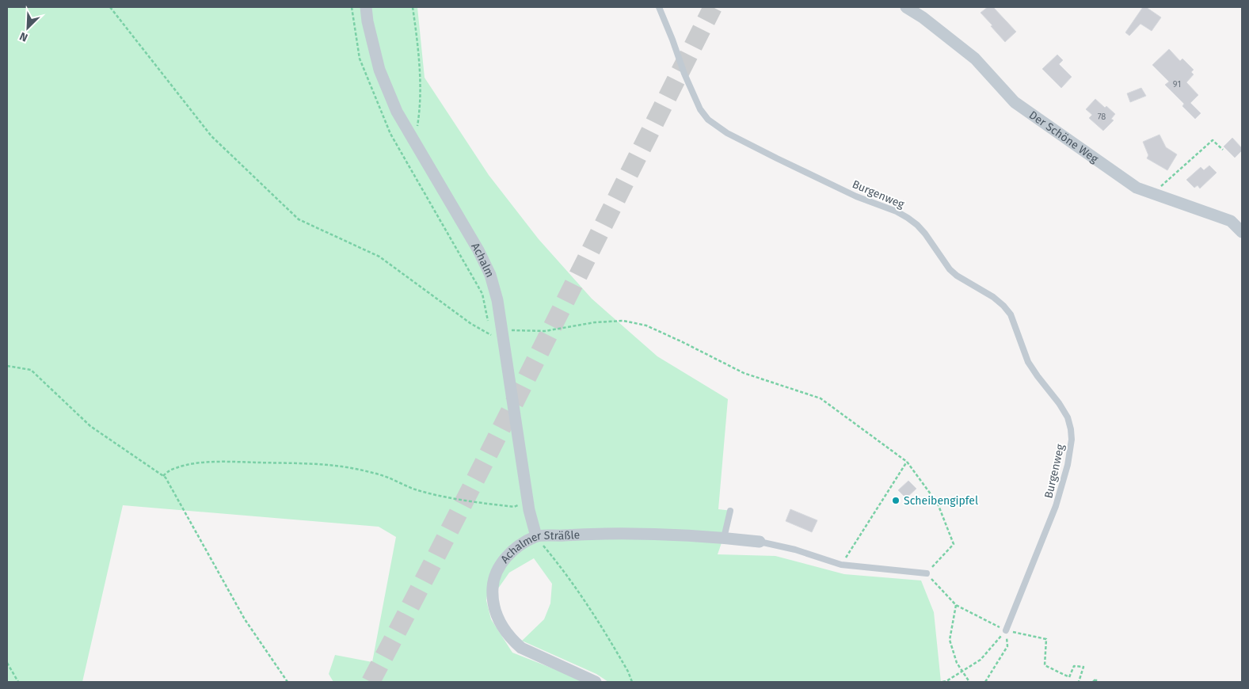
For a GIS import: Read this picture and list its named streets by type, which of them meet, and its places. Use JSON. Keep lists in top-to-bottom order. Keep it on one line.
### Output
{"streets":{"street":["Der Schöne Weg","Achalm","Achalmer Sträßle"],"lane":["Burgenweg"]},"crossings":[["Achalm","Achalmer Sträßle"]],"places":["Scheibengipfel"],"house_numbers":["91","78"],"north":"bottom left"}
